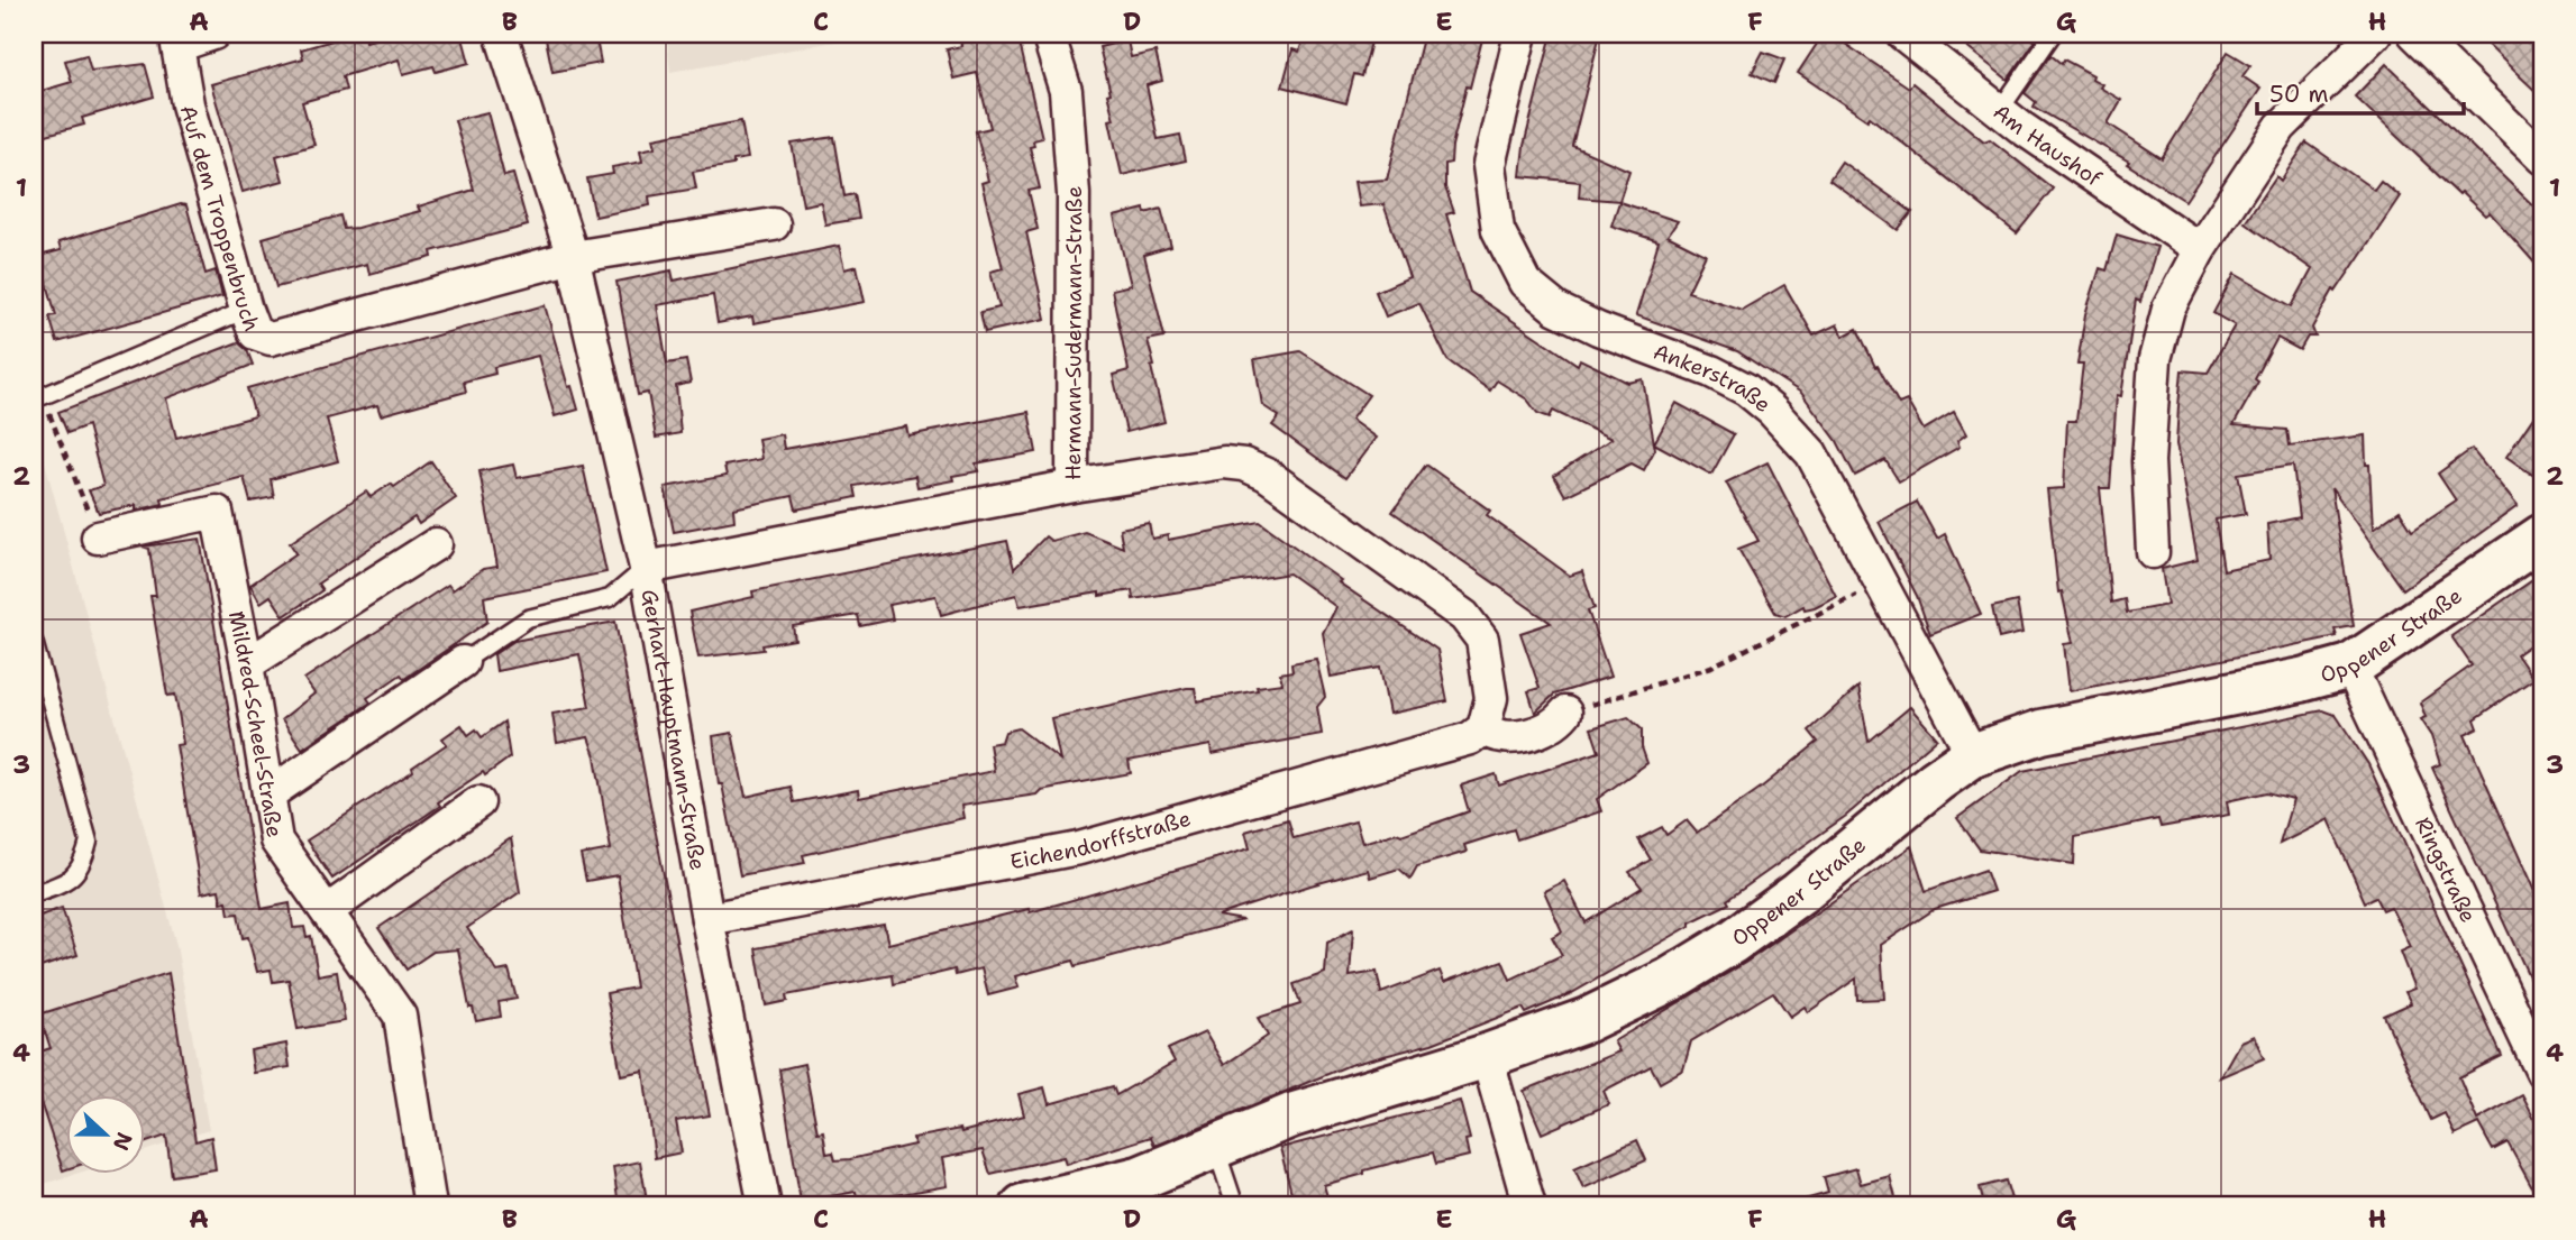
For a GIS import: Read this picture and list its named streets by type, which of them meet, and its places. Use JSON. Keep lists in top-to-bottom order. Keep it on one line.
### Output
{"streets":{"street":["Am Haushof","Auf dem Troppenbruch","Hermann-Sudermann-Straße","Ankerstraße","Oppener Straße","Mildred-Scheel-Straße","Gerhart-Hauptmann-Straße","Eichendorffstraße","Ringstraße"]},"crossings":[["Auf dem Troppenbruch","Gerhart-Hauptmann-Straße"],["Hermann-Sudermann-Straße","Gerhart-Hauptmann-Straße"],["Ankerstraße","Oppener Straße"],["Oppener Straße","Ringstraße"],["Gerhart-Hauptmann-Straße","Eichendorffstraße"]],"scale_bar":"50 m","north":"right","grid":{"columns":["A","B","C","D","E","F","G","H"],"rows":["1","2","3","4"]}}
